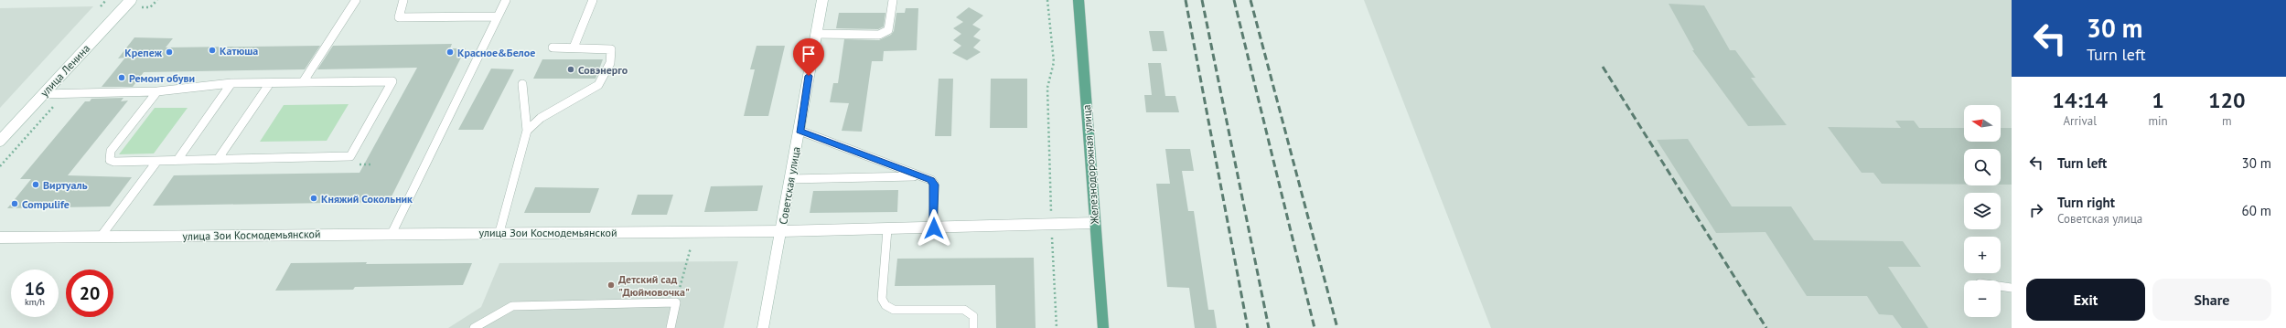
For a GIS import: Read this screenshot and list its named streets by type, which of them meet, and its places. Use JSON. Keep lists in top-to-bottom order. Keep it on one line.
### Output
{"streets":{"main road":["Железнодорожная улица"],"street":["улица Ленина","Советская улица","улица Зои Космодемьянской"]},"crossings":[["Железнодорожная улица","улица Зои Космодемьянской"],["Советская улица","улица Зои Космодемьянской"]],"places":["Катюша","Крепеж","Красное&Белое","Совэнерго","Ремонт обуви","Виртуаль","Княжий Сокольник","Compulife","Детский сад \"Дюймовочка\""],"north":"left","page":{"turn":["30 m","Turn left"],"eta":["14:14","Arrival","1","min","120","m"],"map_buttons":["+","−"],"list":[{"name":"Turn left","value":"30 m"},{"name":"Turn right","note":"Советская улица","value":"60 m"}],"speed":"16 km/h","limit":"20","buttons":["Exit","Share"]}}
